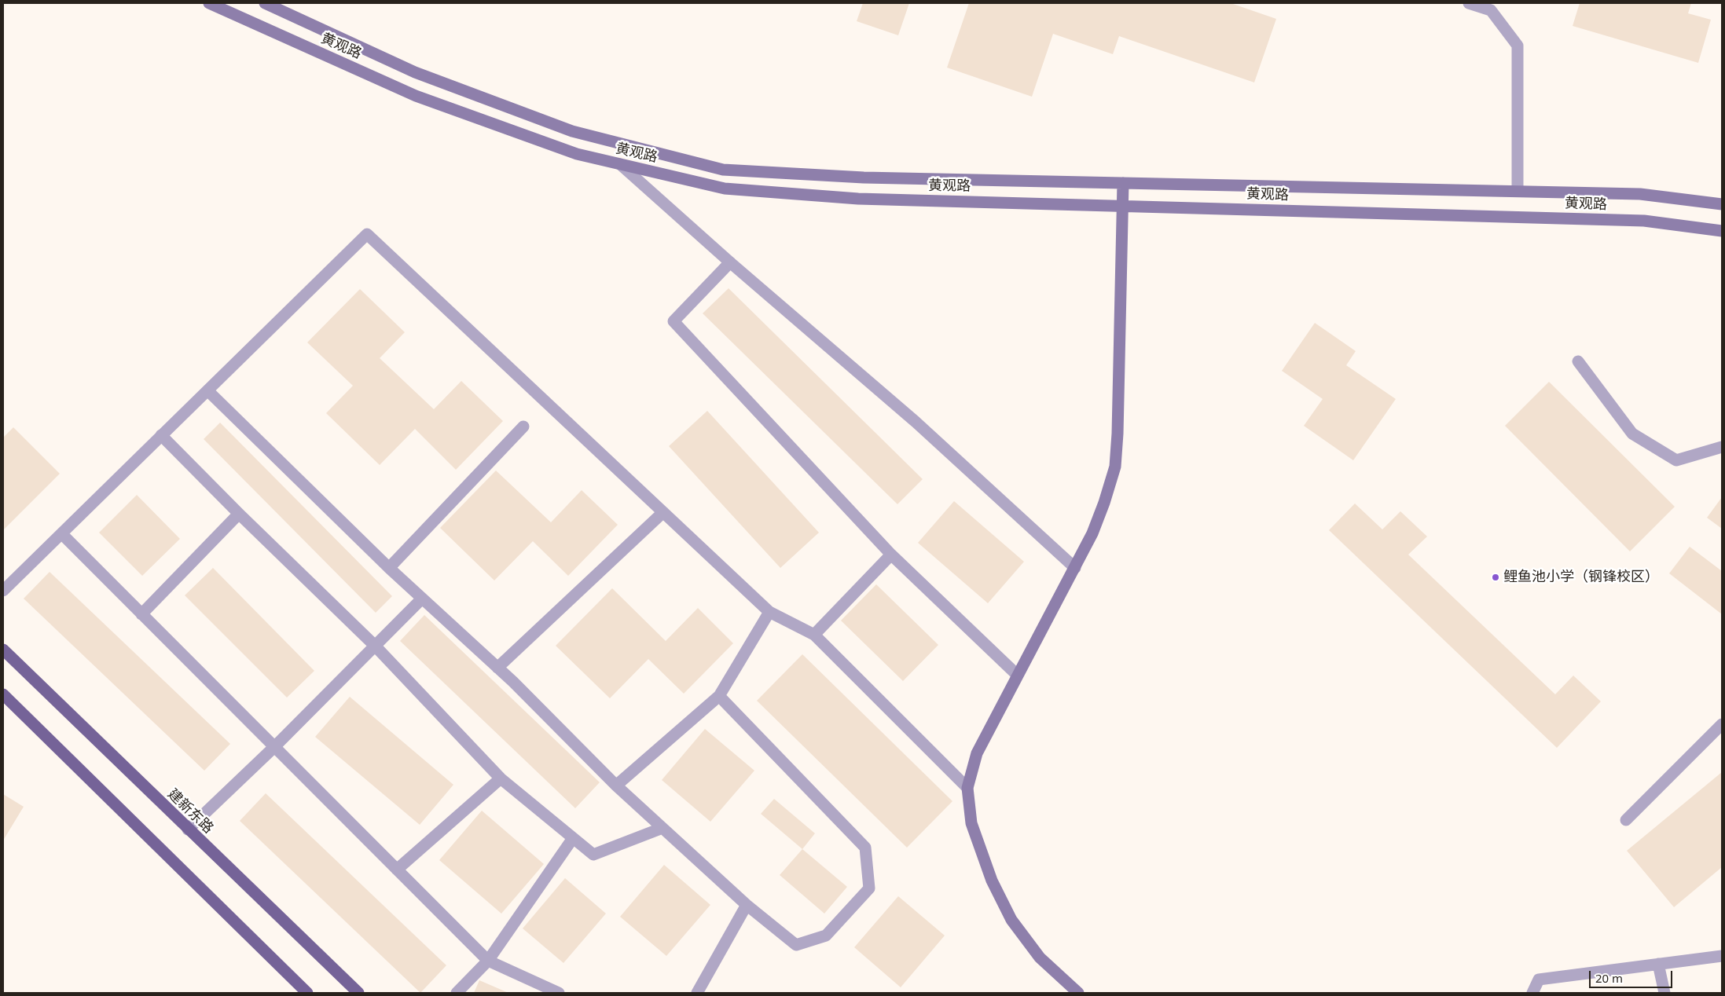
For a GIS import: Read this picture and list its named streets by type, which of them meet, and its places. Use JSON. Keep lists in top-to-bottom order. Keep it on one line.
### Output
{"streets":{"main road":["黄观路","建新东路"]},"places":["鲤鱼池小学（钢锋校区）"],"scale_bar":"20 m"}
